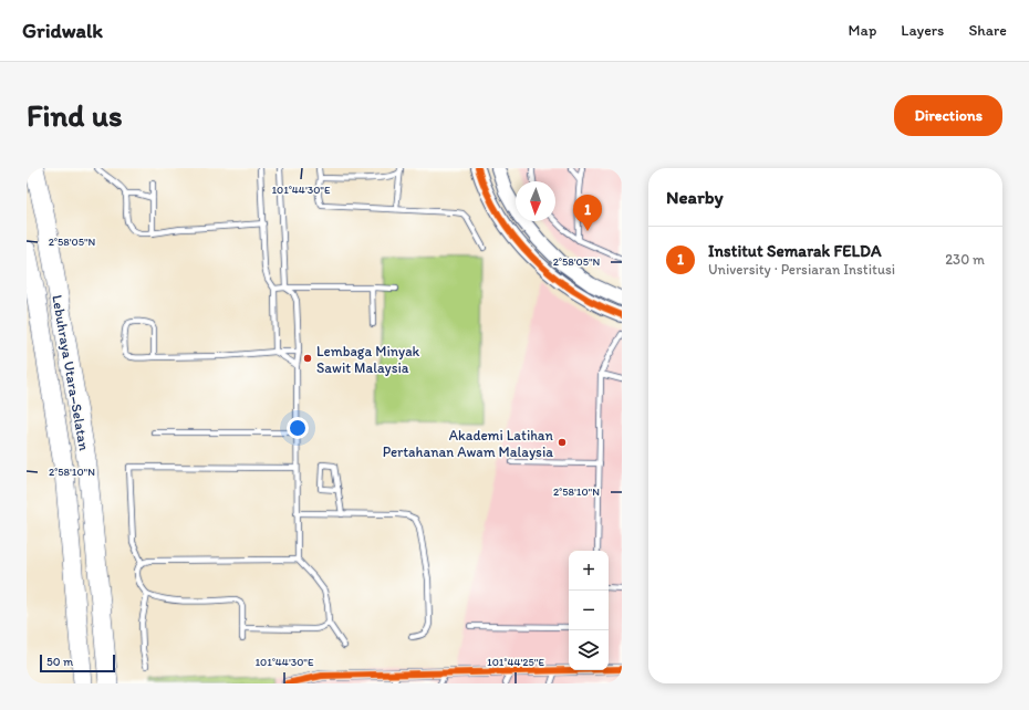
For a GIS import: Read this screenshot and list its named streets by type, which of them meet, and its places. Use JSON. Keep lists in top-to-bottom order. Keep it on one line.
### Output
{"streets":{"highway":["Lebuhraya Utara–Selatan"]},"places":["Lembaga Minyak Sawit Malaysia","Akademi Latihan Pertahanan Awam Malaysia"],"scale_bar":"50 m","north":"bottom","page":{"header":"Gridwalk","nav":["Map","Layers","Share"],"buttons":"Directions","title":"Find us","heading":"Nearby","pins":"1","list":[{"mark":"1","name":"Institut Semarak FELDA","note":"University · Persiaran Institusi","value":"230 m"}],"map_buttons":["+","−"],"scale":"50 m"},"coordinates":["101°44'30\"E","2°58'05\"N","2°58'10\"N","101°44'25\"E"]}
